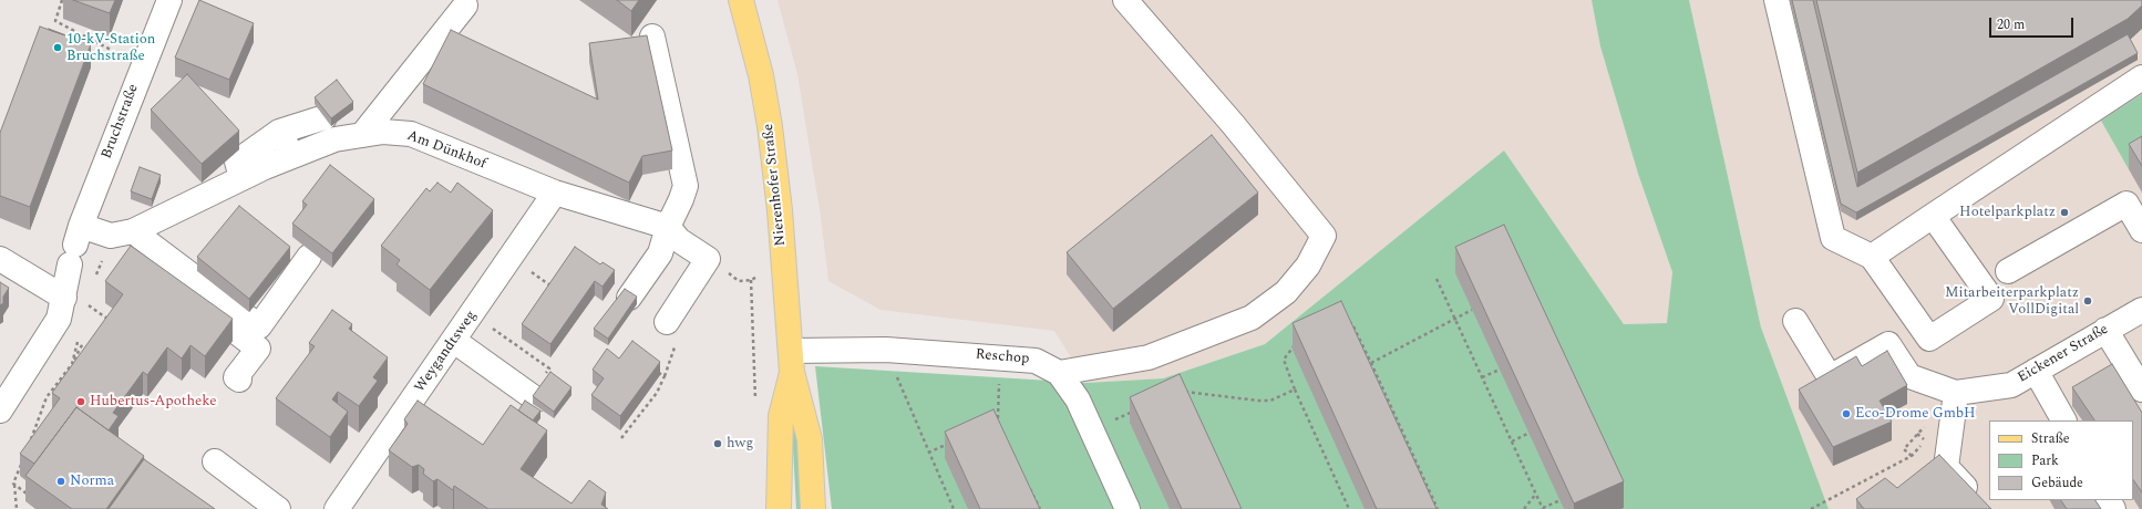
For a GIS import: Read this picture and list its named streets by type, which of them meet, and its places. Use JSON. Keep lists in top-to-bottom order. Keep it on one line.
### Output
{"streets":{"main road":["Nierenhofer Straße"],"street":["Bruchstraße","Am Dünkhof","Weygandtsweg","Eickener Straße","Reschop"]},"crossings":[["Am Dünkhof","Weygandtsweg"],["Nierenhofer Straße","Reschop"]],"places":["10-kV-Station Bruchstraße","Hotelparkplatz","Mitarbeiterparkplatz VollDigital","Hubertus-Apotheke","Eco-Drome GmbH","hwg","Norma"],"legend":["Straße","Park","Gebäude"],"scale_bar":"20 m"}
